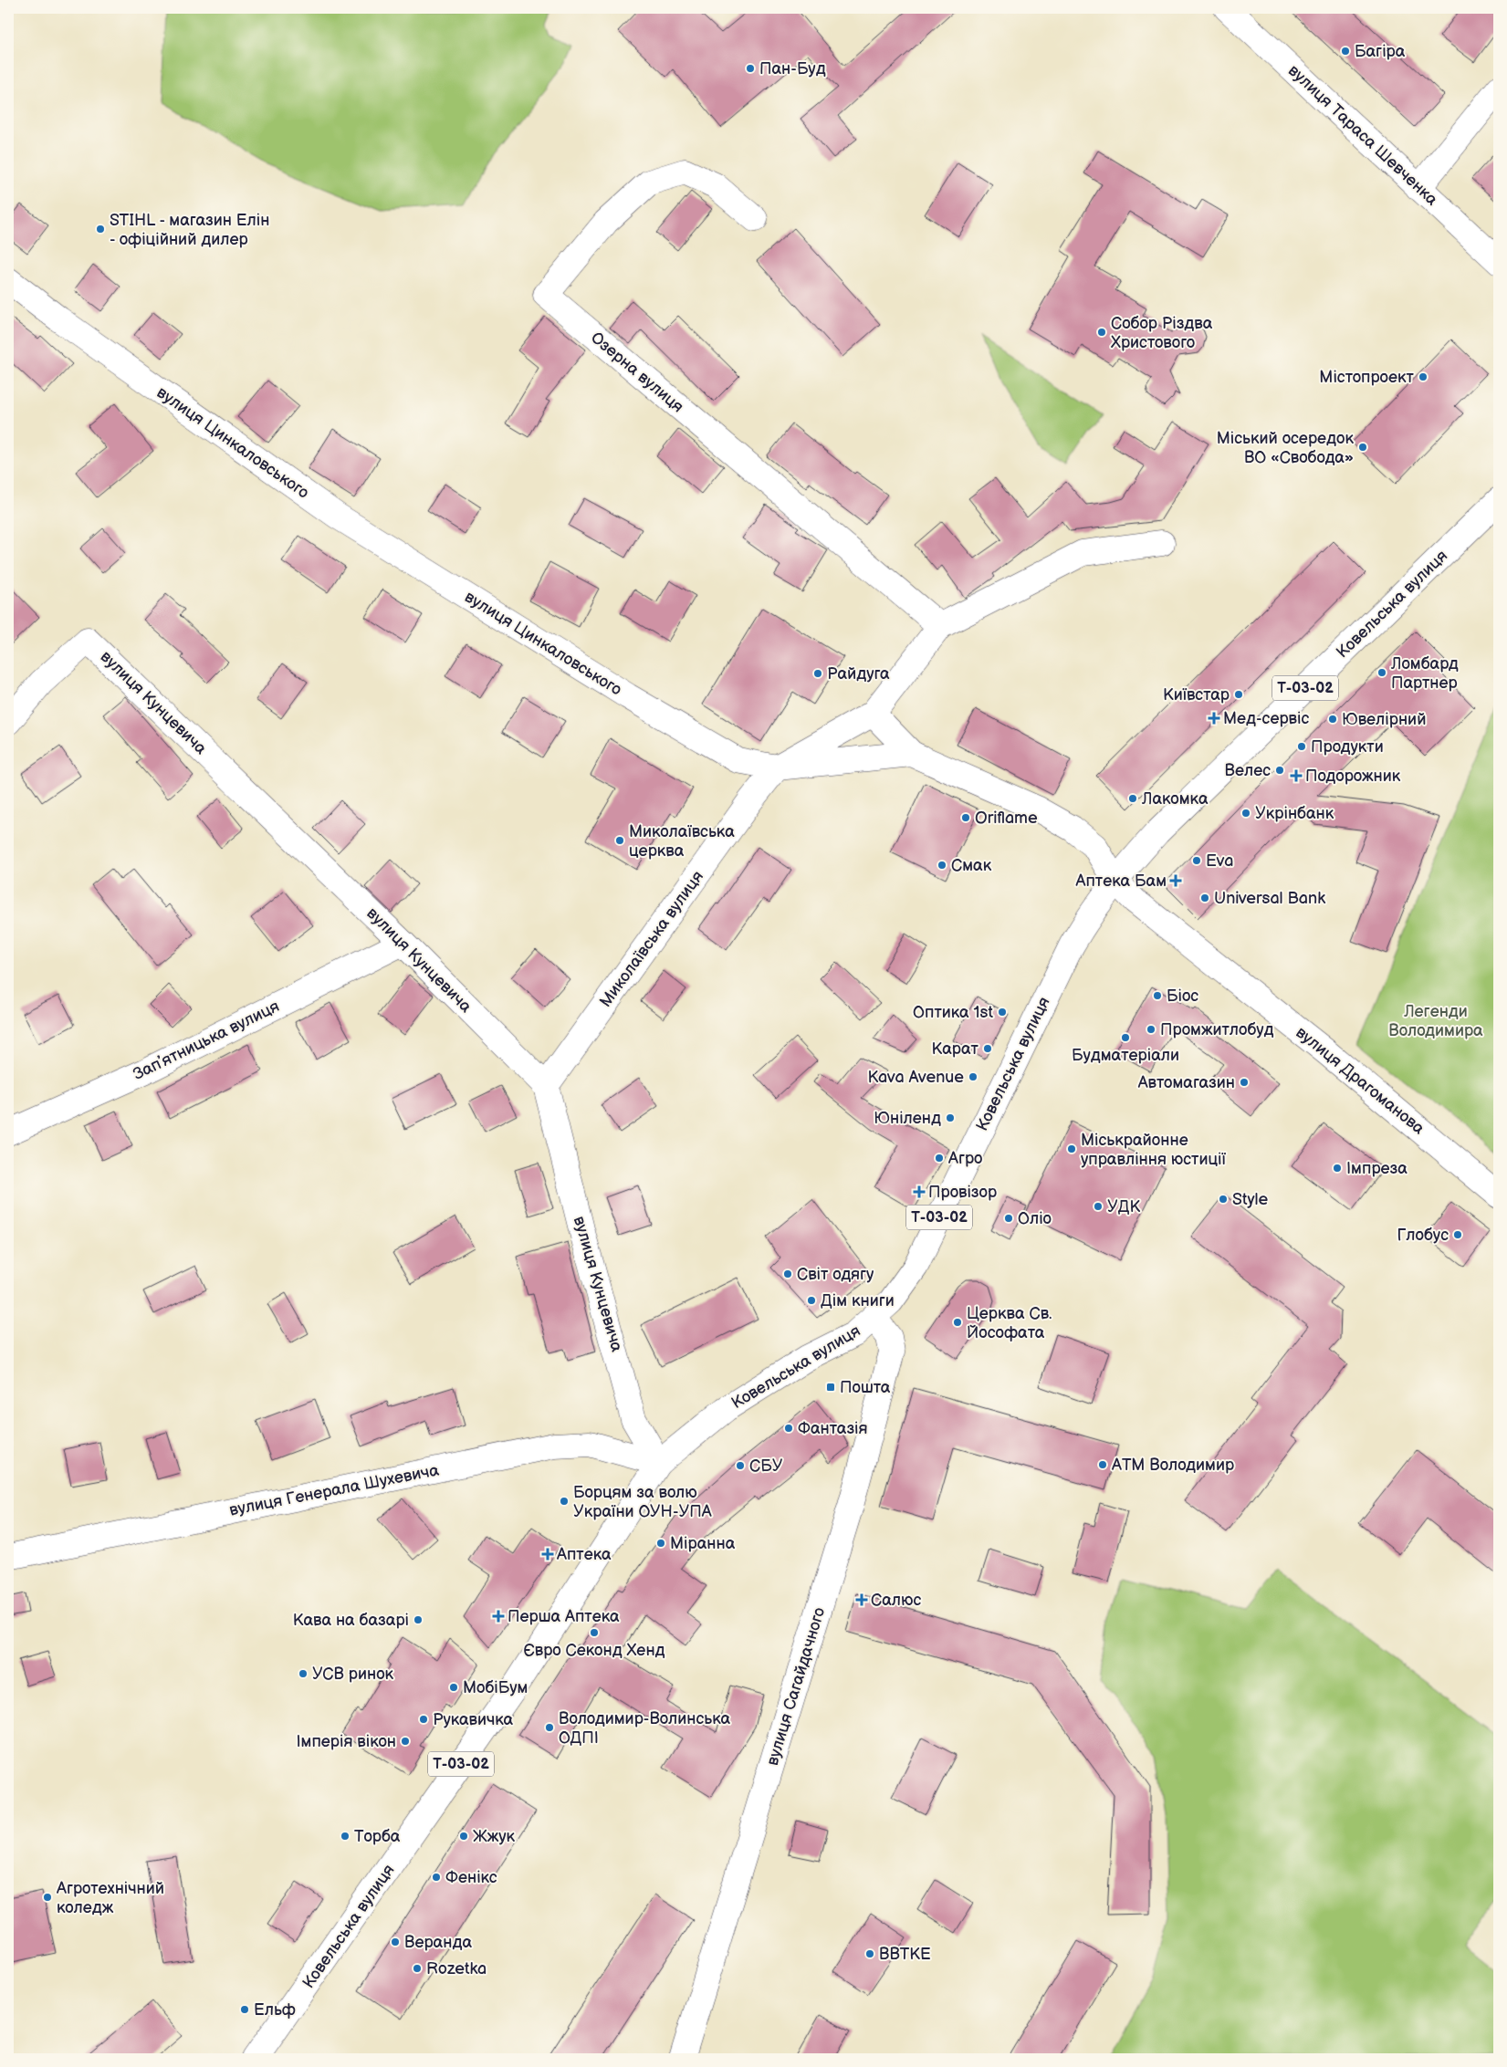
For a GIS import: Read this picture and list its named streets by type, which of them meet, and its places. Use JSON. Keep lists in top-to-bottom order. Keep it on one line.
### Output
{"streets":{"street":["вулиця Тараса Шевченка","Озерна вулиця","вулиця Цинкаловського","Ковельська вулиця","Т-03-02","вулиця Кунцевича","Миколаївська вулиця","Запʼятницька вулиця","вулиця Драгоманова","вулиця Генерала Шухевича","вулиця Сагайдачного"]},"crossings":[["Озерна вулиця","Миколаївська вулиця"],["вулиця Цинкаловського","Ковельська вулиця"],["вулиця Цинкаловського","Миколаївська вулиця"],["вулиця Цинкаловського","вулиця Драгоманова"],["Ковельська вулиця","вулиця Кунцевича"],["Ковельська вулиця","вулиця Драгоманова"],["Ковельська вулиця","вулиця Генерала Шухевича"],["Ковельська вулиця","вулиця Сагайдачного"],["вулиця Кунцевича","Миколаївська вулиця"],["вулиця Кунцевича","Запʼятницька вулиця"],["вулиця Кунцевича","вулиця Генерала Шухевича"]],"parks":["Легенди Володимира"],"places":{"other":["Багіра","Пан-Буд","STIHL - магазин Елін - офіційний дилер","Собор Різдва Христового","Містопроект","Міський осередок ВО «Свобода»","Ломбард Партнер","Райдуга","Київстар","Ювелірний","Продукти","Велес","Лакомка","Укрінбанк","Oriflame","Миколаївська церква","Eva","Смак","Universal Bank","Біос","Оптика 1st","Промжитлобуд","Будматеріали","Карат","Kava Avenue","Автомагазин","Юніленд","Міськрайонне управління юстиції","Агро","Імпреза","Style","УДК","Оліо","Глобус","Світ одягу","Дім книги","Церква Св. Йософата","Фантазія","АТМ Володимир","СБУ","Борцям за волю України ОУН-УПА","Міранна","Кава на базарі","Євро Секонд Хенд","УСВ ринок","МобіБум","Рукавичка","Володимир-Волинська ОДПІ","Імперія вікон","Торба","Жжук","Фенікс","Агротехнічний коледж","Веранда","ВВТКЕ","Rozetka","Ельф"],"health":["Мед-сервіс","Подорожник","Аптека Бам","Провізор","Аптека","Салюс","Перша Аптека"],"transit":["Пошта"]}}
